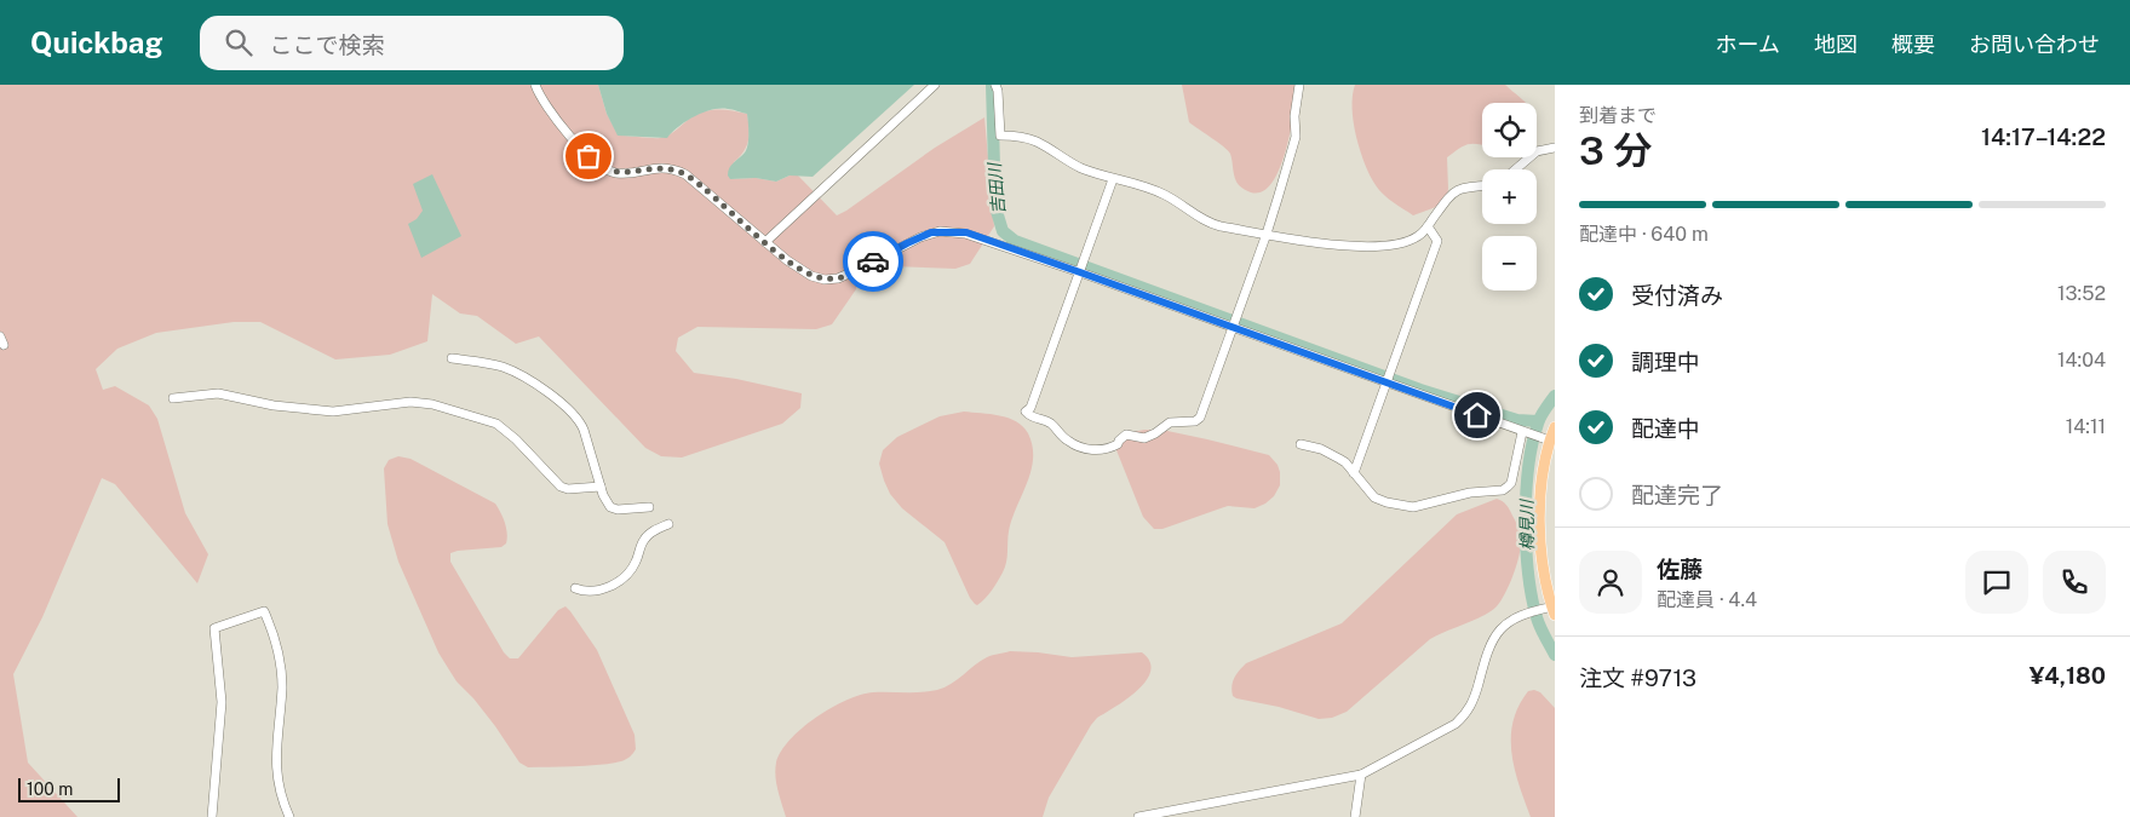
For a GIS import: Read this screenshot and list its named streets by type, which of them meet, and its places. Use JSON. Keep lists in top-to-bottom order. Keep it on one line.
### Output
{"water":["吉田川","樽見川"],"scale_bar":"100 m","page":{"header":"Quickbag","search":"ここで検索","nav":["ホーム","地図","概要","お問い合わせ"],"heading":["3 分","到着まで","14:17–14:22"],"panel":["佐藤","配達員 · 4.4","注文 #9713","¥4,180"],"map_buttons":["+","−"],"bar":"配達中 · 640 m","list":[["受付済み","13:52"],["調理中","14:04"],["配達中","14:11"],"配達完了"],"scale":"100 m"}}
